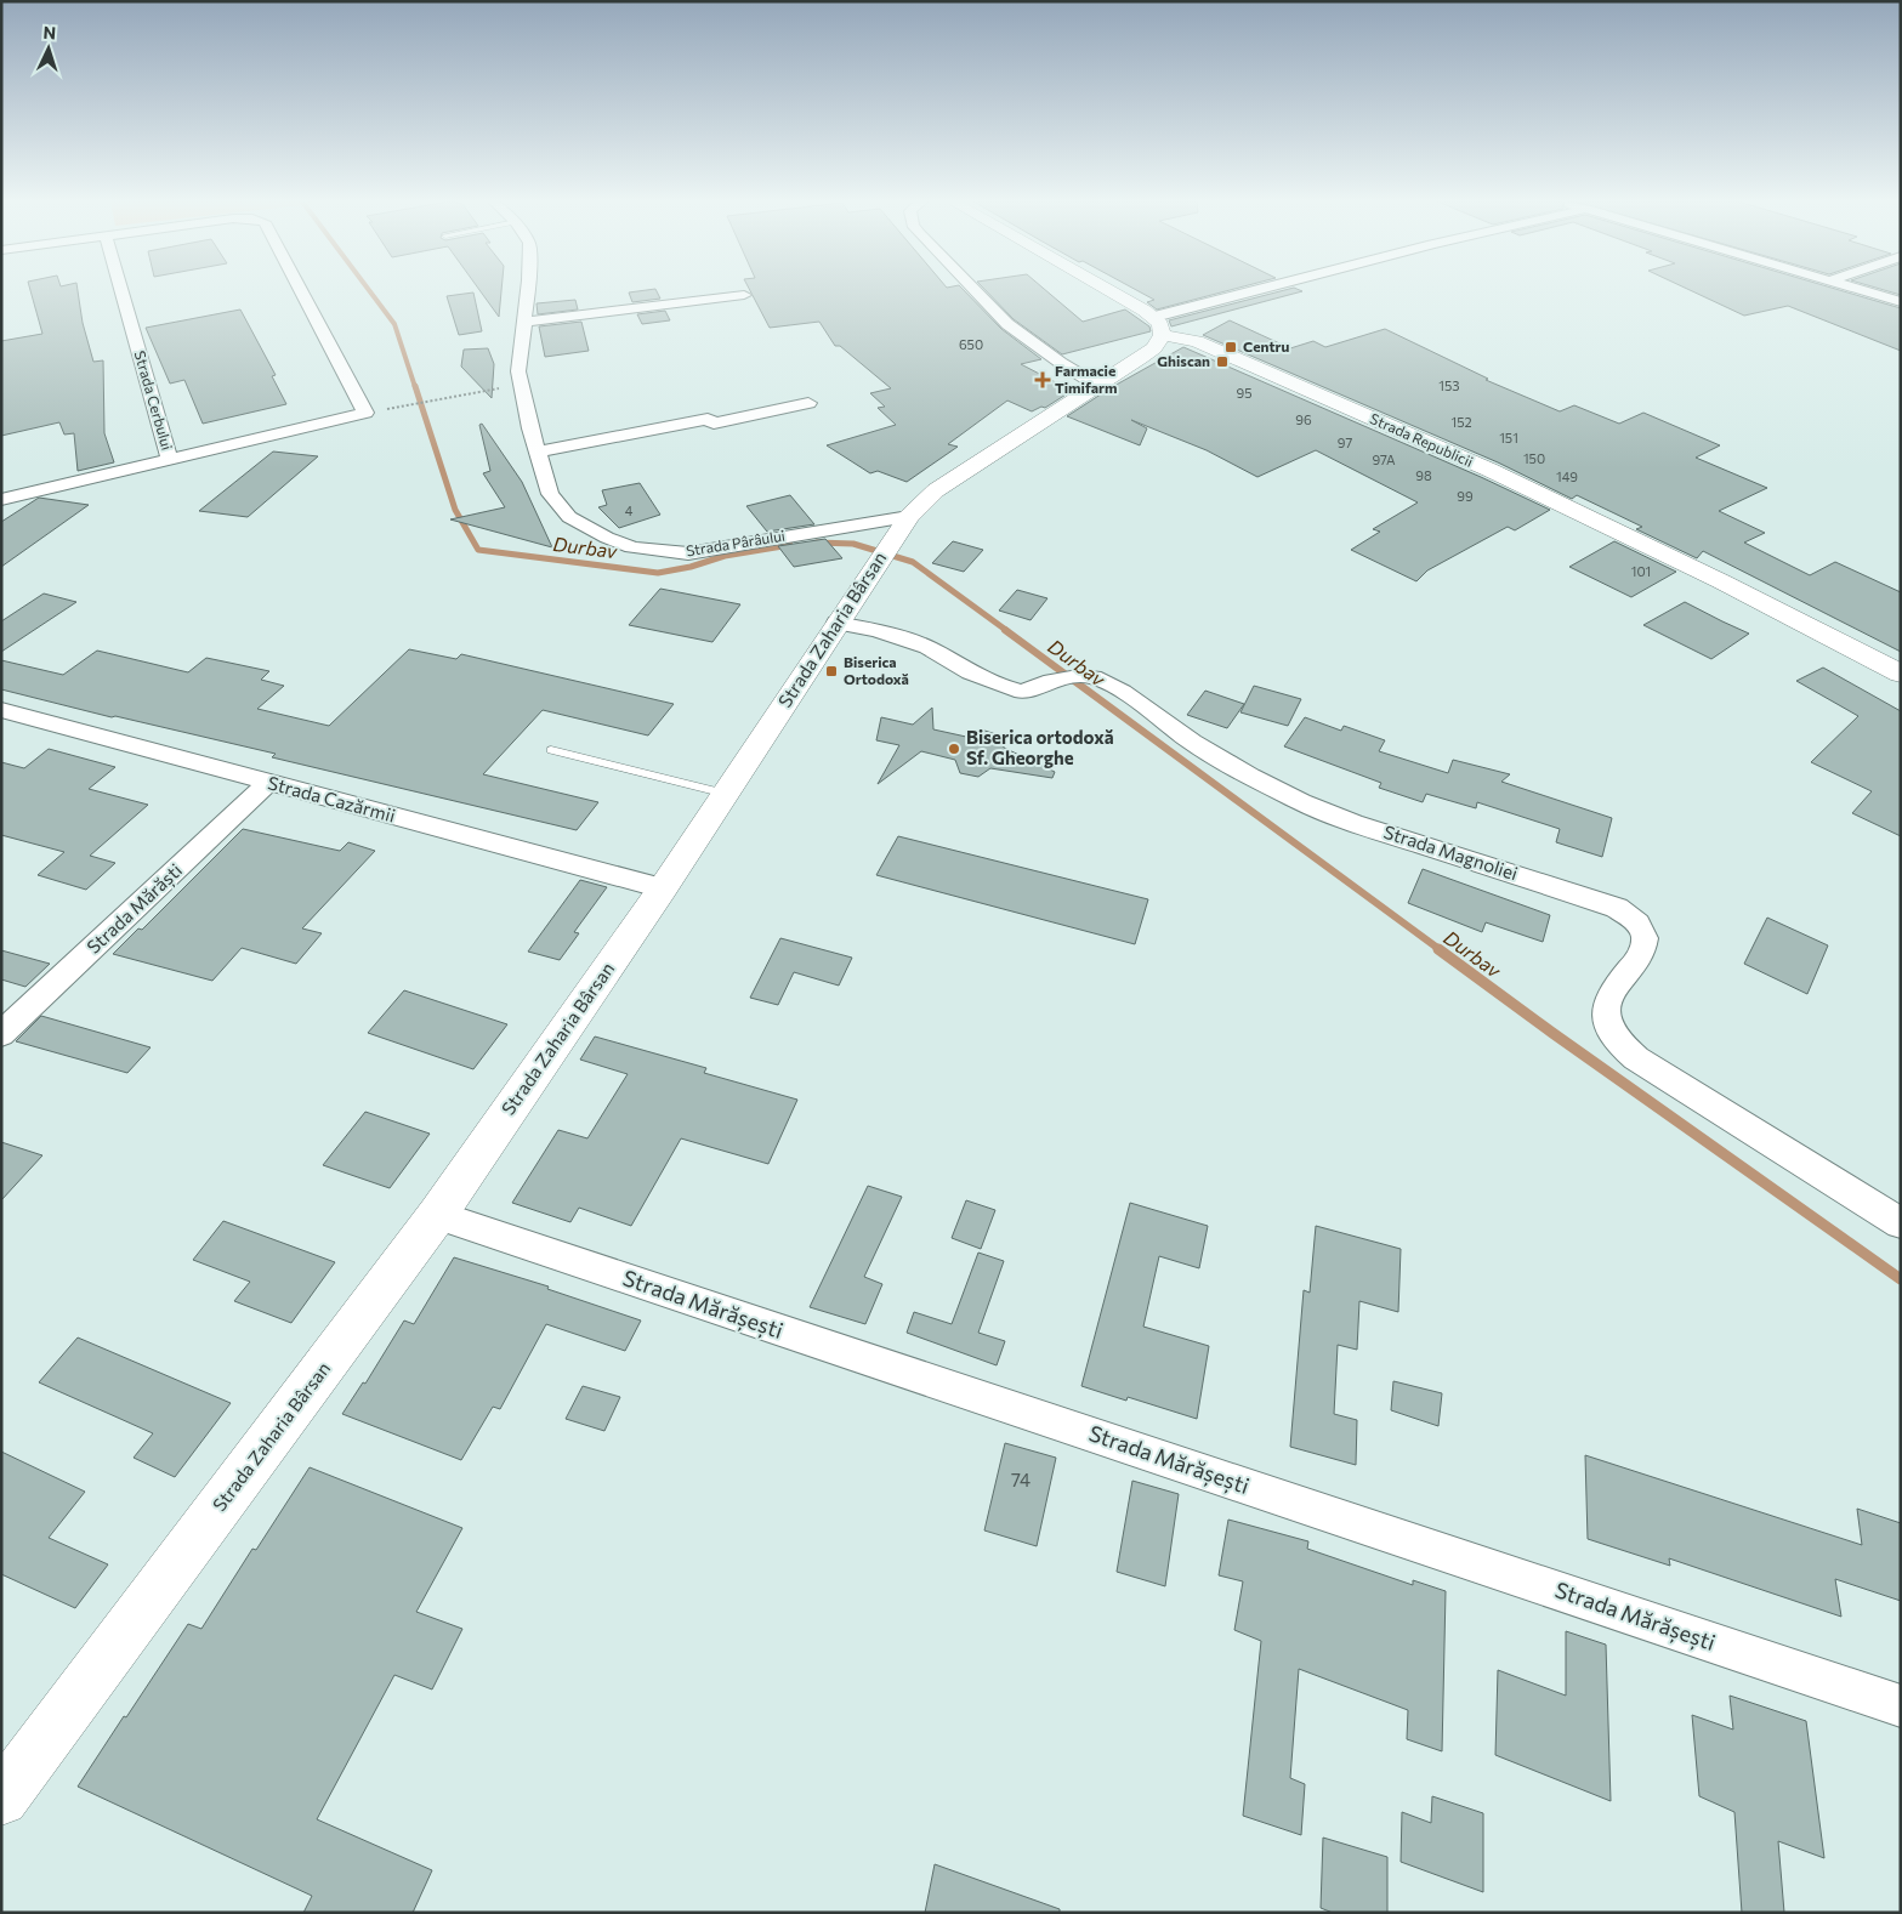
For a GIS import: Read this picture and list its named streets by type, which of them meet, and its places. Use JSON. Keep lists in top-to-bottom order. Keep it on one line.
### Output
{"streets":{"main road":["Strada Republicii","Strada Zaharia Bârsan"],"street":["Strada Cerbului","Strada Pârâului","Strada Cazărmii","Strada Magnoliei","Strada Mărăști","Strada Mărășești"]},"crossings":[["Strada Republicii","Strada Zaharia Bârsan"],["Strada Pârâului","Strada Zaharia Bârsan"],["Strada Zaharia Bârsan","Strada Cazărmii"],["Strada Zaharia Bârsan","Strada Magnoliei"],["Strada Zaharia Bârsan","Strada Mărășești"],["Strada Cazărmii","Strada Mărăști"]],"water":["Durbav"],"places":{"transit":["Centru","Ghiscan","Biserica Ortodoxă"],"health":["Farmacie Timifarm"],"other":["Biserica ortodoxă Sf. Gheorghe"]},"house_numbers":["650","153","95","96","152","151","97","150","97A","98","149","99","4","101","74"],"north":"top"}
